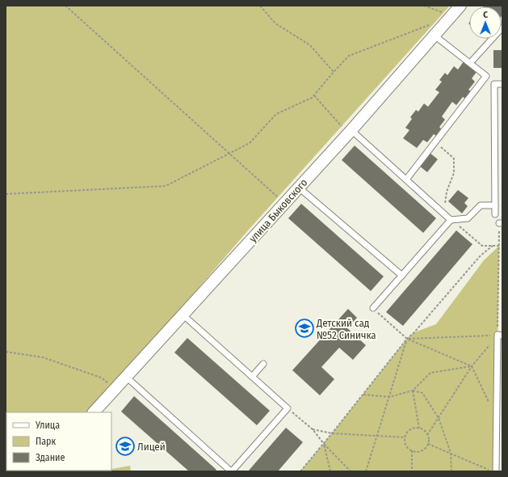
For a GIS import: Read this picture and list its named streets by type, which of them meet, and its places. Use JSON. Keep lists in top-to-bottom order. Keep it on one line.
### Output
{"streets":{"street":["улица Быковского"]},"places":{"school or university":["Детский сад №52 Синичка","Лицей"]},"legend":["Улица","Парк","Здание"],"north":"top"}
